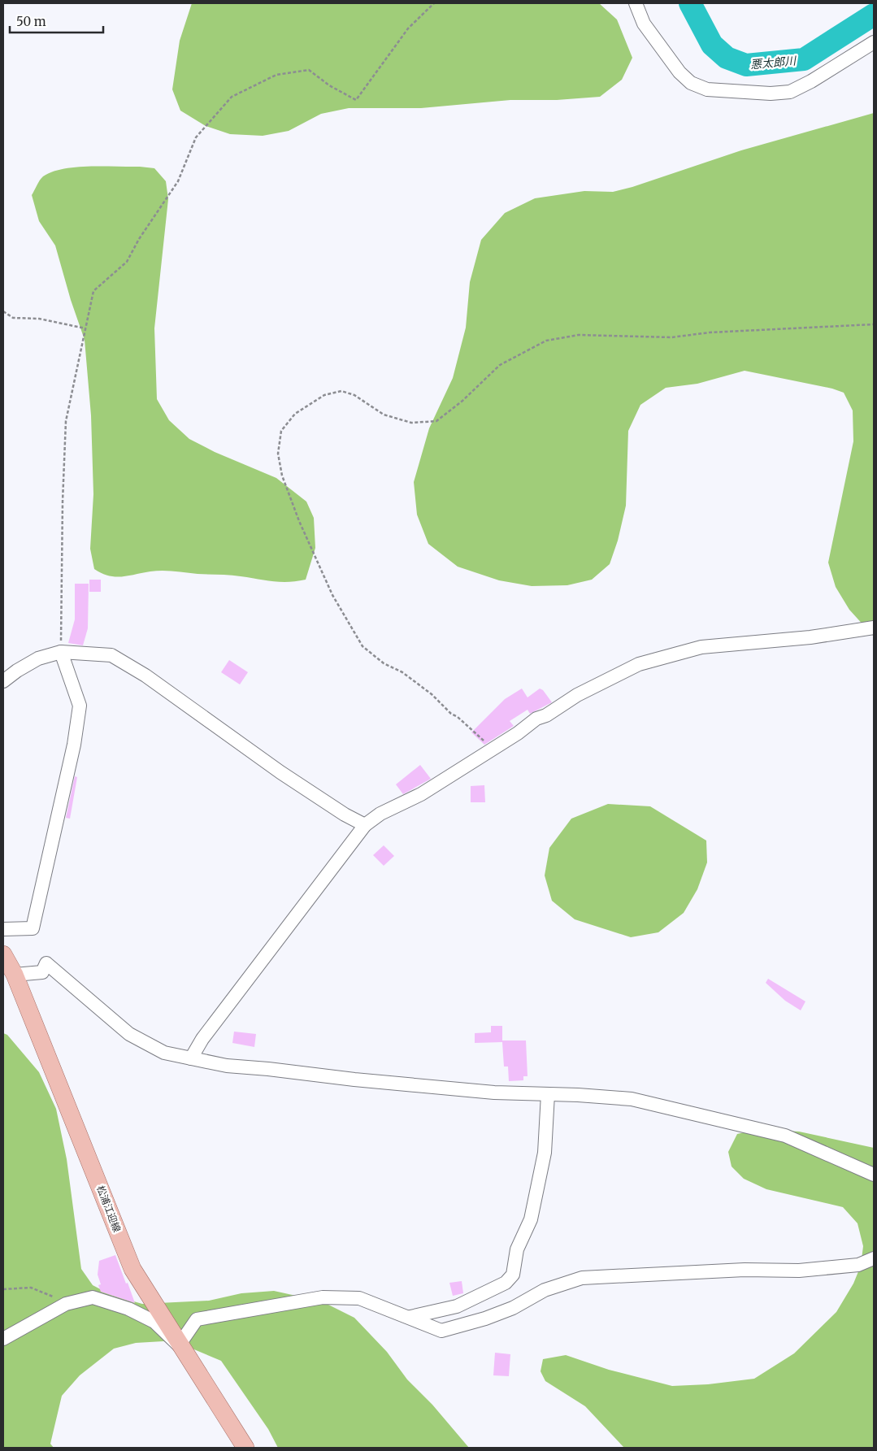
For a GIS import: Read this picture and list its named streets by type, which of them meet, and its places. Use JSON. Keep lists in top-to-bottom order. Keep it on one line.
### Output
{"streets":{"main road":["松浦江迎線"]},"water":["悪太郎川"],"scale_bar":"50 m"}
